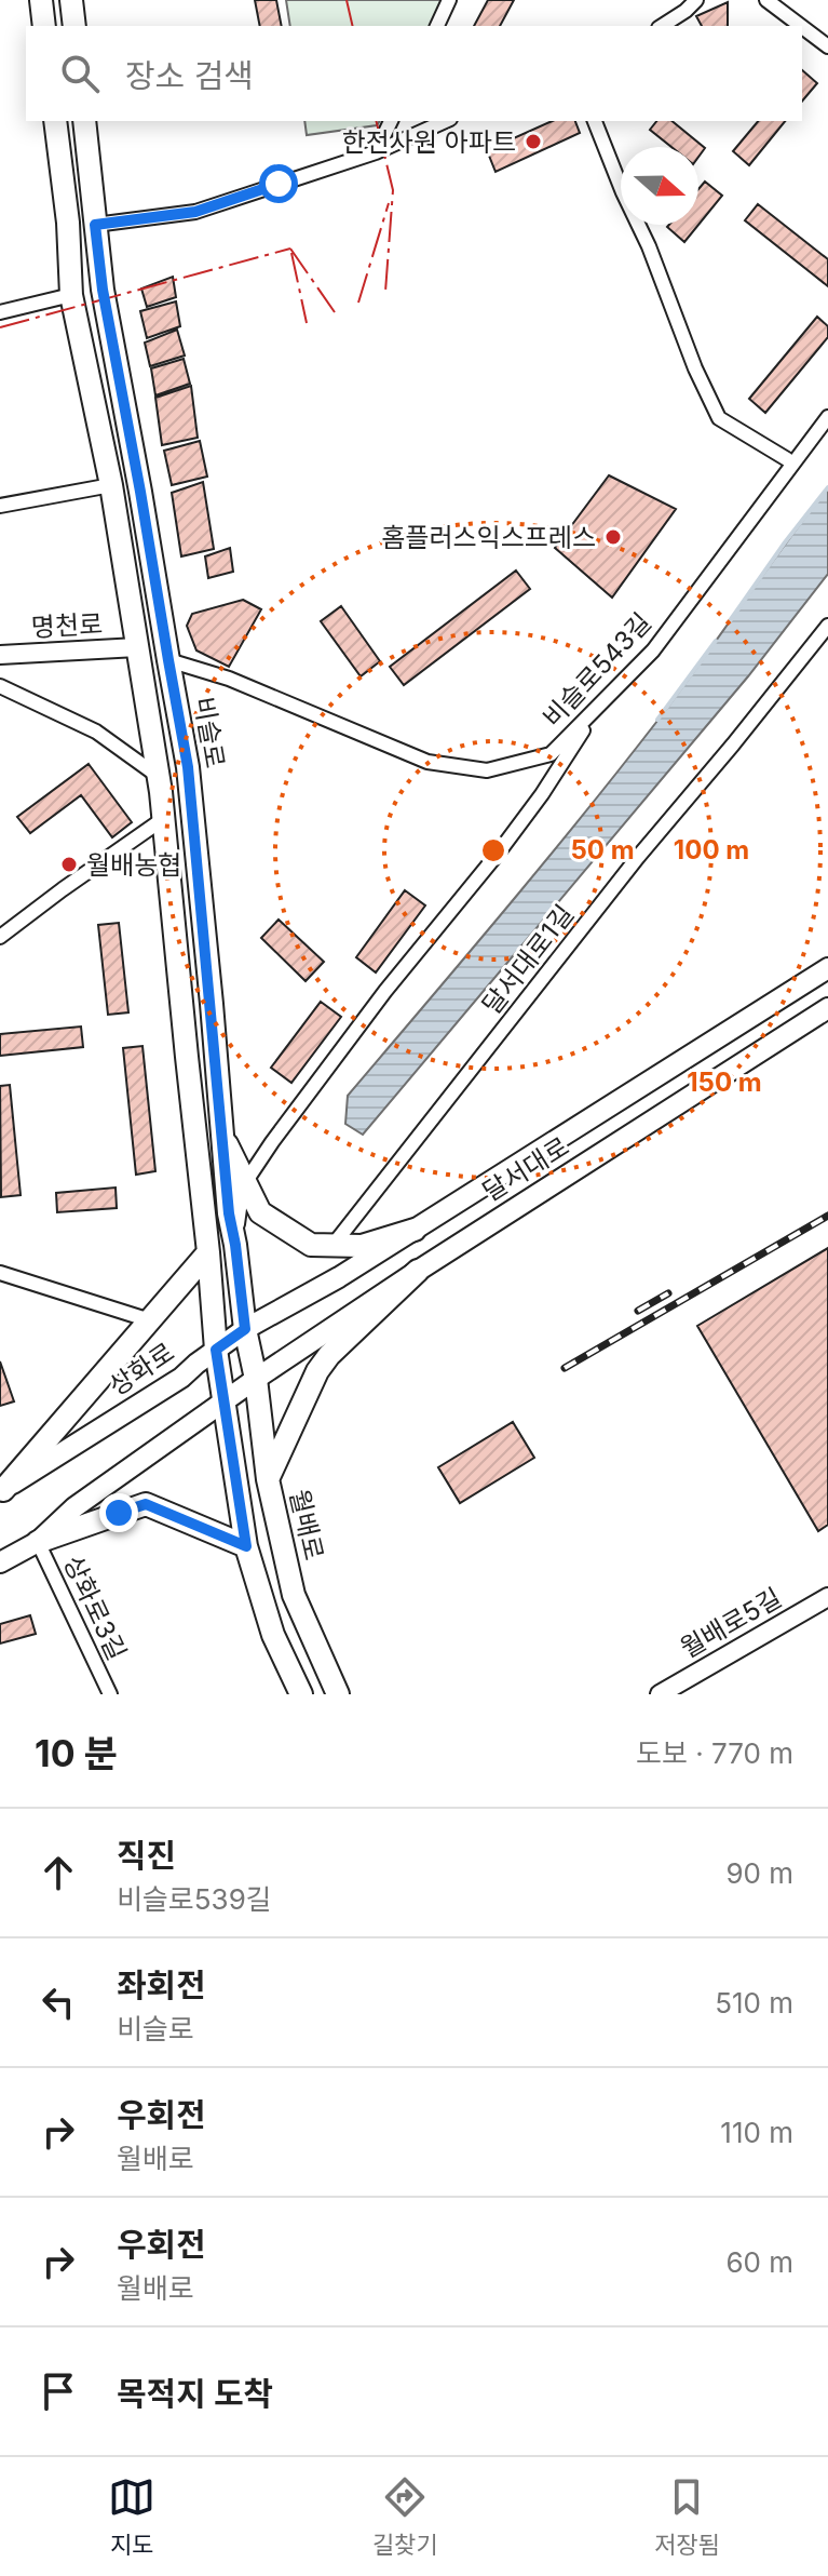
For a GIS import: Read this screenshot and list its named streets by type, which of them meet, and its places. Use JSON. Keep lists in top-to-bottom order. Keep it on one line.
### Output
{"streets":{"main road":["비슬로","달서대로","상화로","월배로"],"street":["명천로","비슬로543길","달서대로1길","상화로3길","월배로5길"]},"crossings":[["비슬로543길","비슬로"],["비슬로","달서대로"],["비슬로","상화로"],["비슬로","월배로"],["달서대로","상화로"],["달서대로","월배로"]],"places":["한전사원 아파트","홈플러스익스프레스","월배농협"],"north":"right","page":{"search":"장소 검색","heading":["10 분","도보 · 770 m"],"list":[["직진","비슬로539길","90 m"],["좌회전","비슬로","510 m"],["우회전","월배로","110 m"],["우회전","월배로","60 m"],"목적지 도착"],"nav":["지도","길찾기","저장됨"]},"rings":["50 m","100 m","150 m"]}
